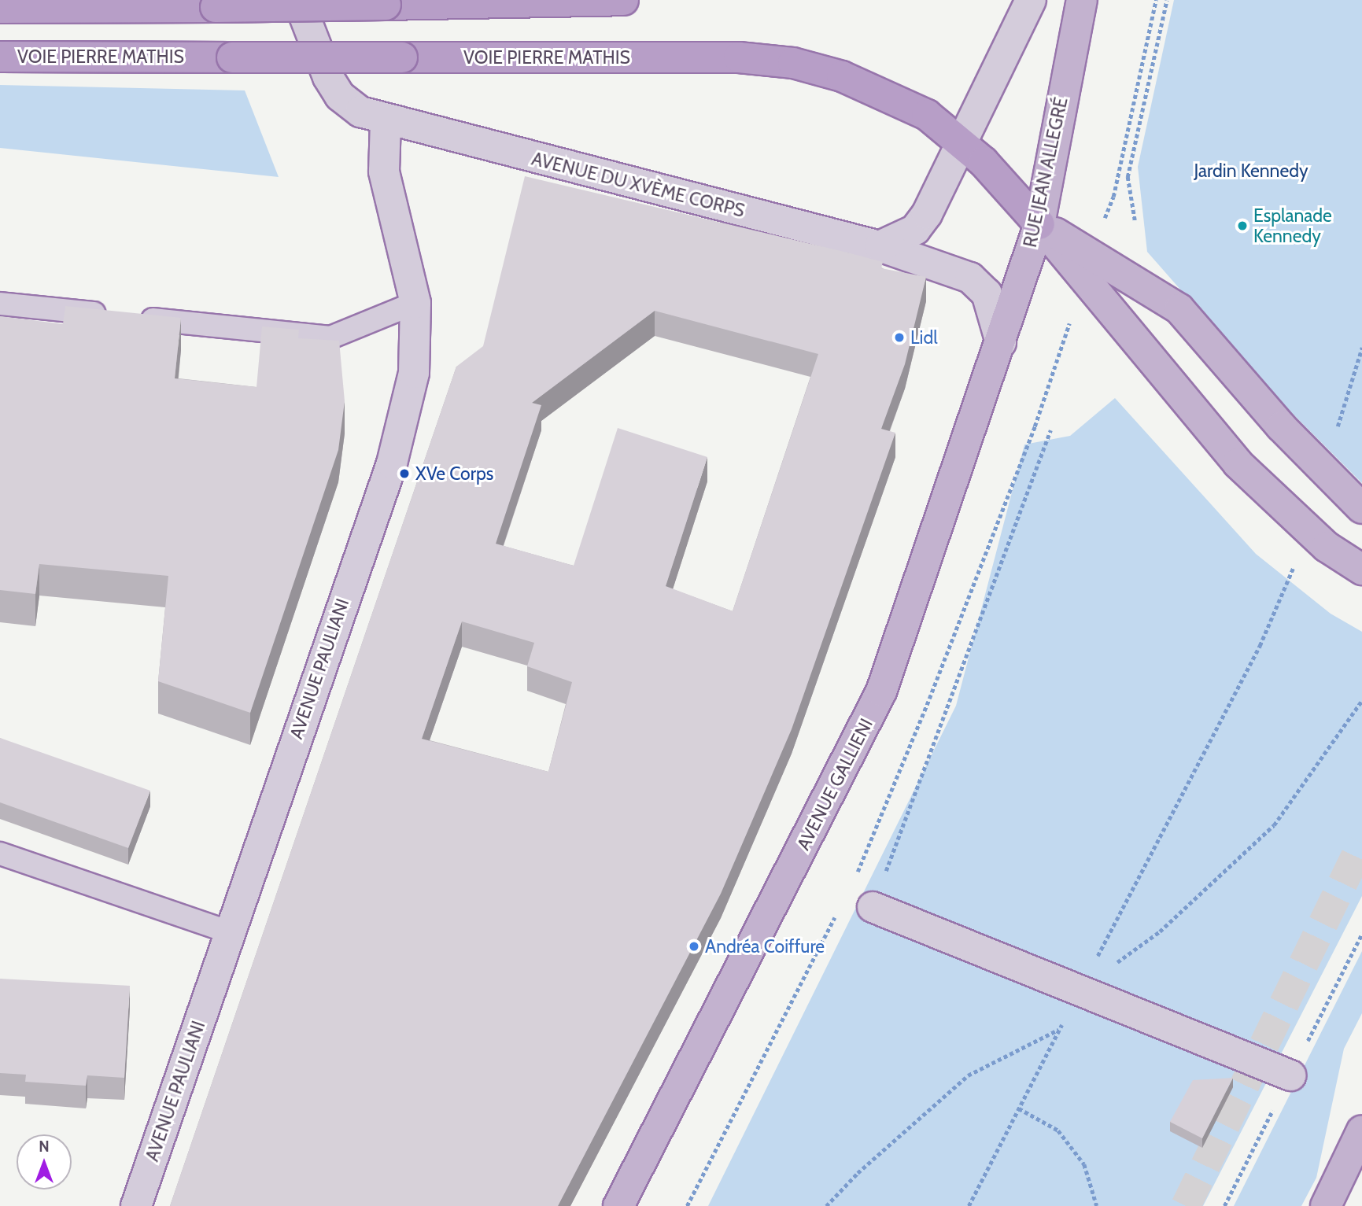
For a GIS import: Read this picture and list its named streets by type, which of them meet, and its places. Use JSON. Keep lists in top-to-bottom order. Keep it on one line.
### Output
{"streets":{"highway":["VOIE PIERRE MATHIS"],"main road":["RUE JEAN ALLEGRÉ","AVENUE GALLIENI"],"street":["AVENUE DU XVÈME CORPS","AVENUE PAULIANI"]},"crossings":[["VOIE PIERRE MATHIS","RUE JEAN ALLEGRÉ"],["RUE JEAN ALLEGRÉ","AVENUE DU XVÈME CORPS"],["RUE JEAN ALLEGRÉ","AVENUE GALLIENI"],["AVENUE DU XVÈME CORPS","AVENUE PAULIANI"],["AVENUE DU XVÈME CORPS","AVENUE GALLIENI"]],"parks":["Jardin Kennedy"],"places":["Esplanade Kennedy","Lidl","XVe Corps","Andréa Coiffure"],"north":"top"}
